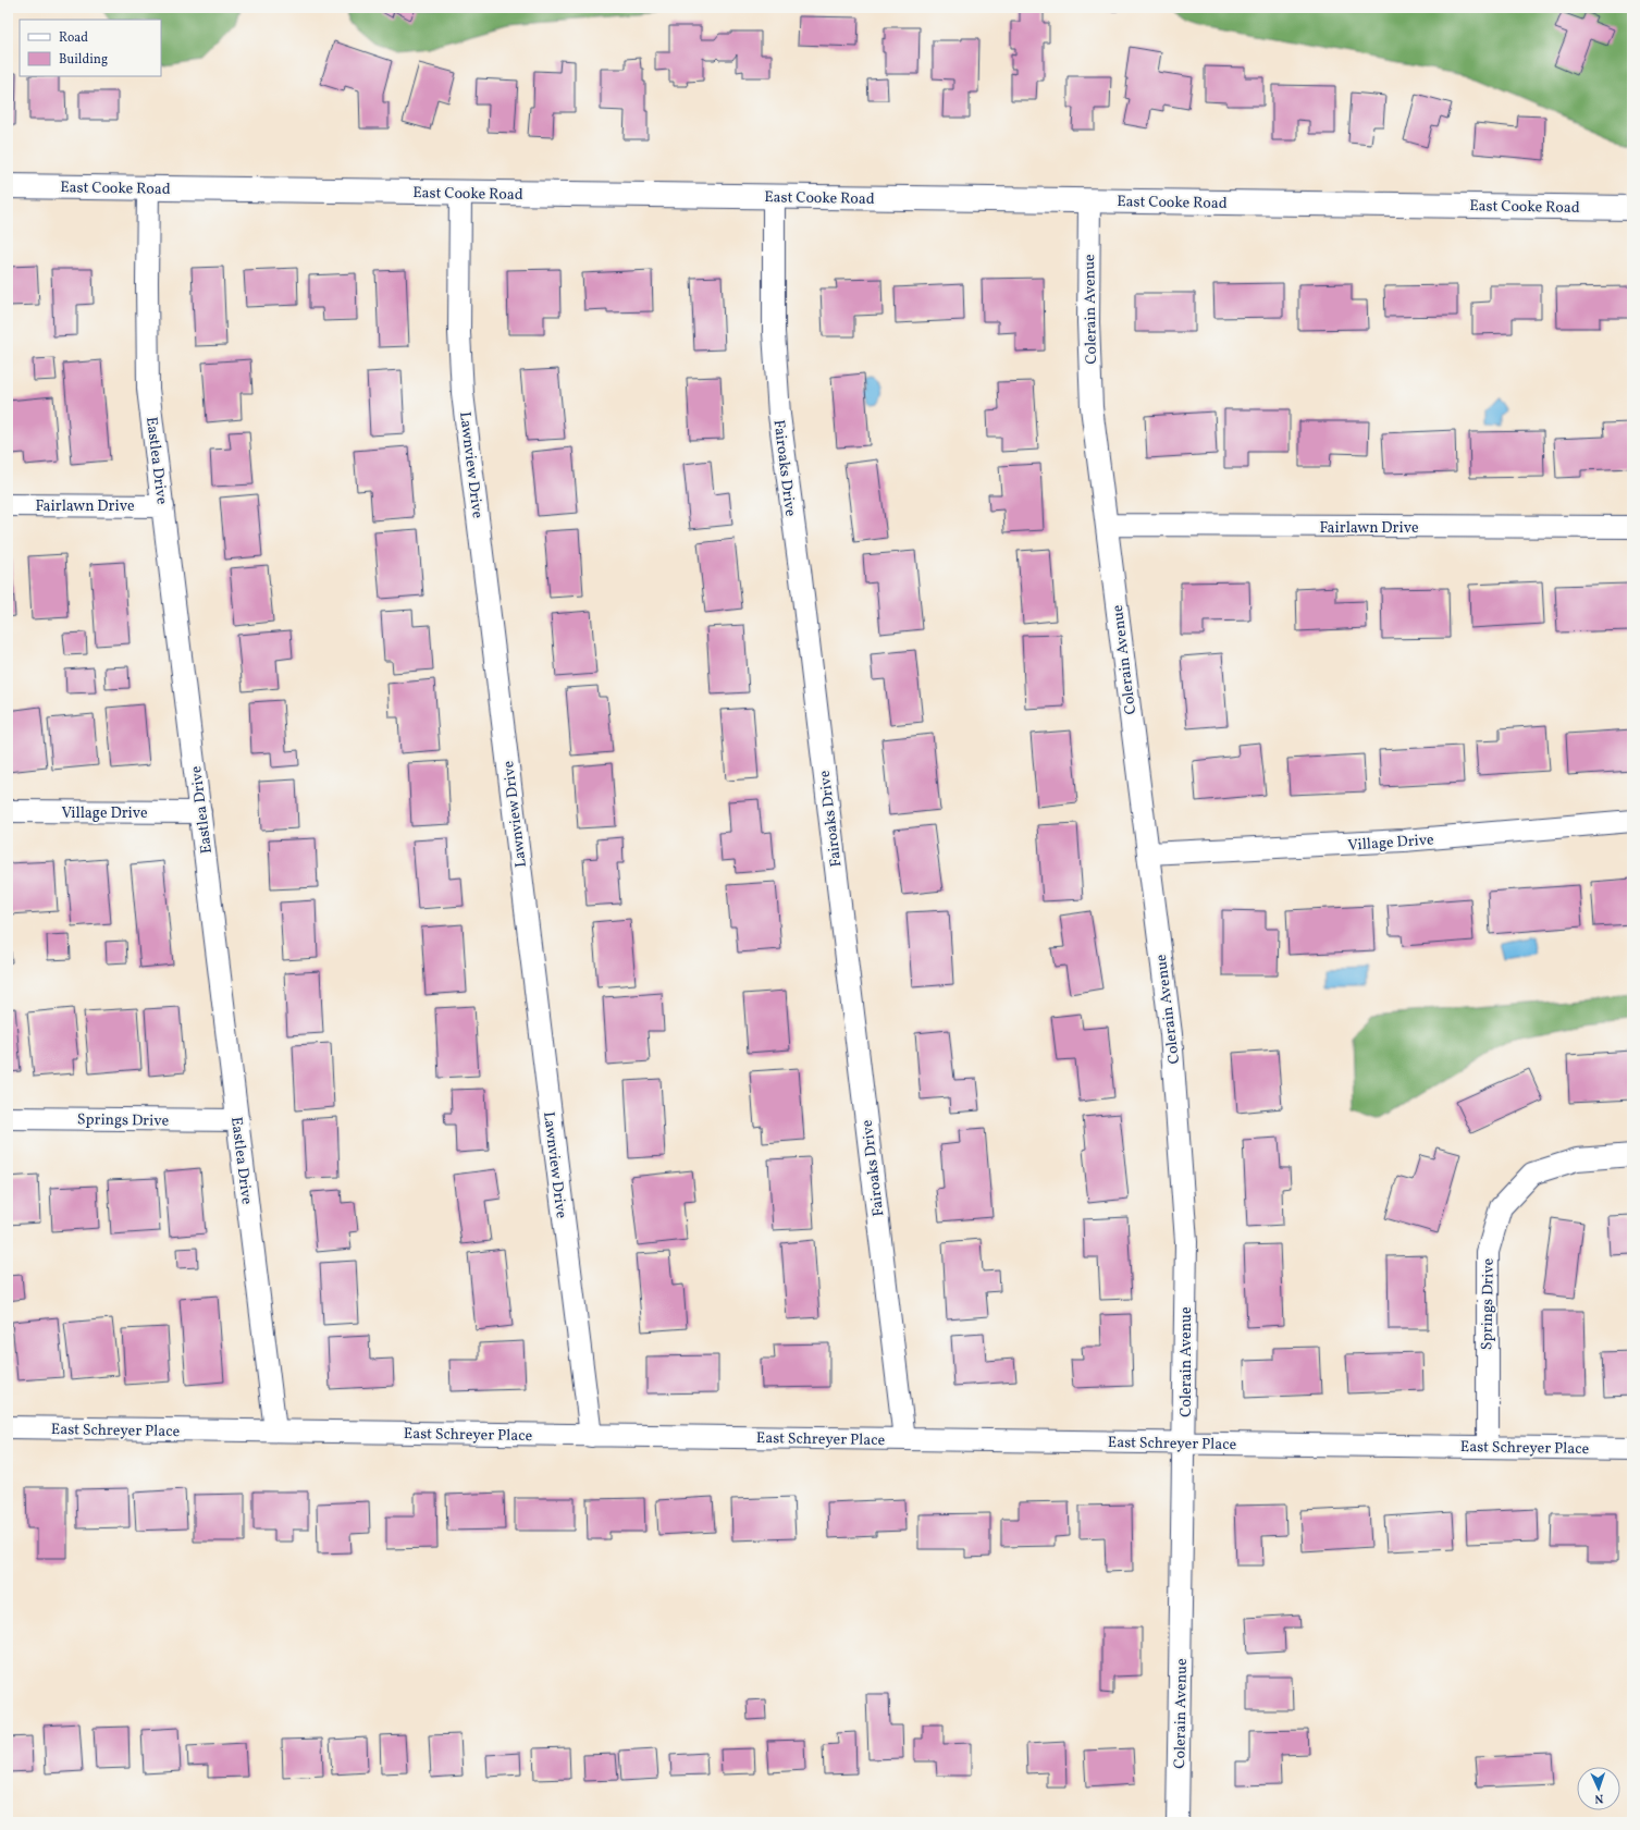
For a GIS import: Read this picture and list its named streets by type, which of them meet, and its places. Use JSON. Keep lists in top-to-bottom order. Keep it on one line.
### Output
{"streets":{"main road":["East Cooke Road"],"street":["Colerain Avenue","Eastlea Drive","Lawnview Drive","Fairoaks Drive","Fairlawn Drive","Village Drive","Springs Drive","East Schreyer Place"]},"crossings":[["East Cooke Road","Colerain Avenue"],["East Cooke Road","Eastlea Drive"],["East Cooke Road","Lawnview Drive"],["East Cooke Road","Fairoaks Drive"],["Colerain Avenue","Fairlawn Drive"],["Colerain Avenue","Village Drive"],["Colerain Avenue","East Schreyer Place"],["Eastlea Drive","Fairlawn Drive"],["Eastlea Drive","Village Drive"],["Eastlea Drive","Springs Drive"],["Eastlea Drive","East Schreyer Place"],["Lawnview Drive","East Schreyer Place"],["Fairoaks Drive","East Schreyer Place"],["Springs Drive","East Schreyer Place"]],"legend":["Road","Building"],"north":"bottom"}
